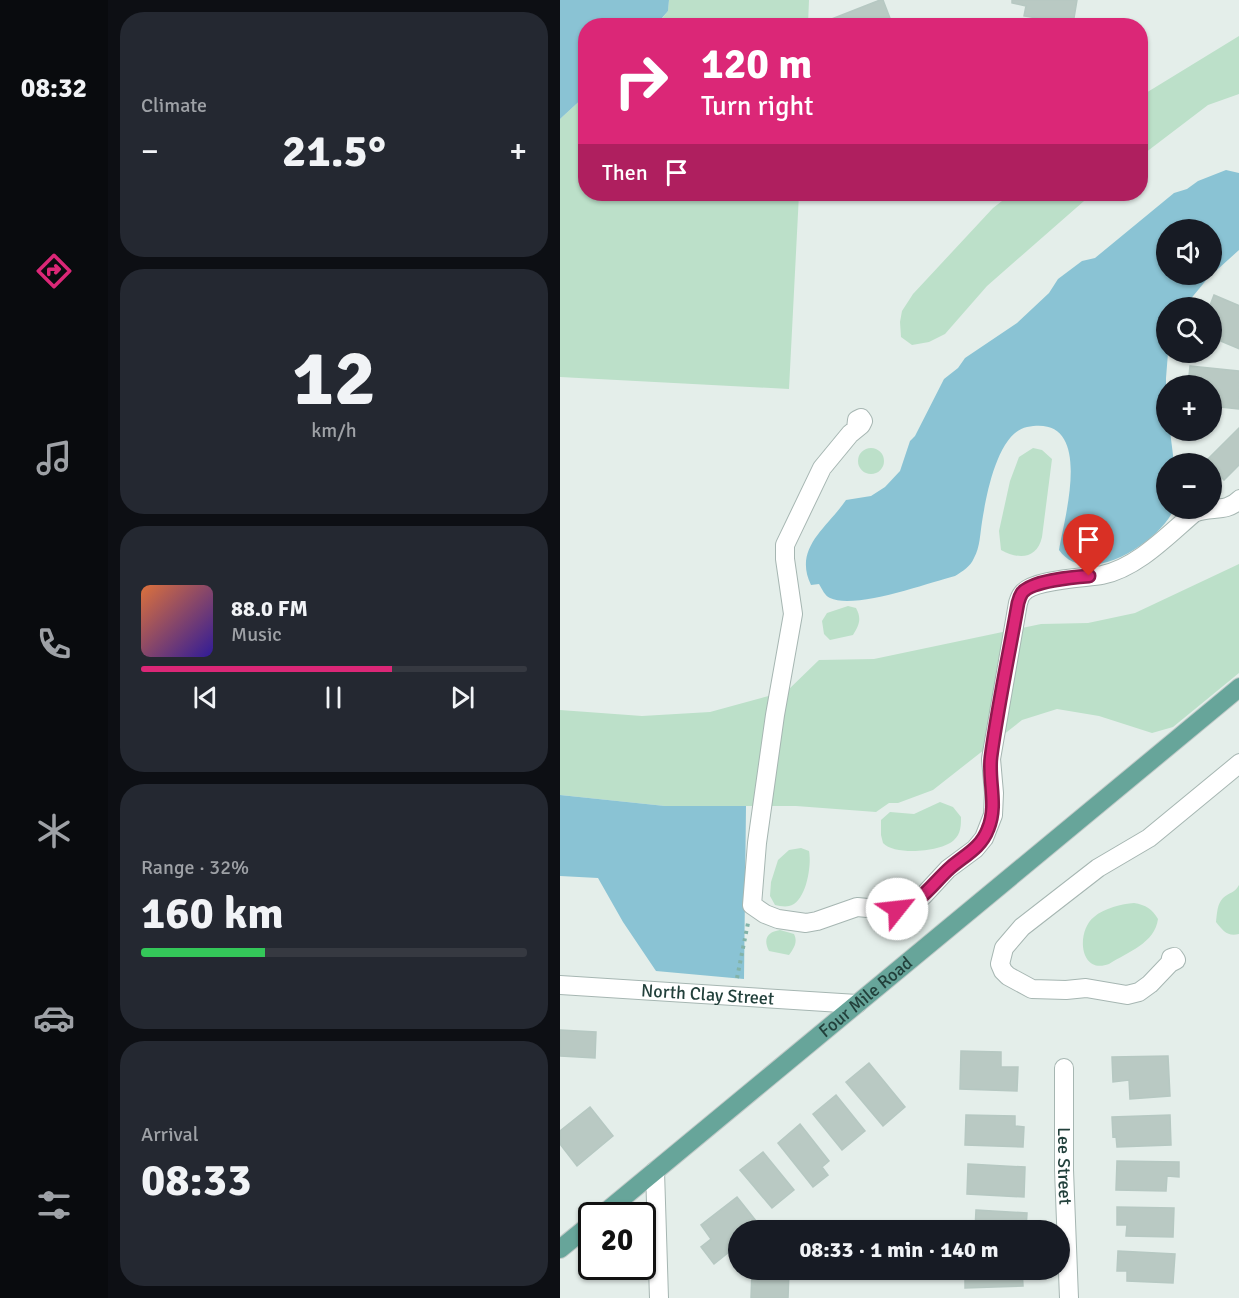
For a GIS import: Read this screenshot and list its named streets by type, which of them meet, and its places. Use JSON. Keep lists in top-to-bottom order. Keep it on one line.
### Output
{"streets":{"main road":["Four Mile Road"],"street":["North Clay Street","Lee Street"]},"crossings":[["North Clay Street","Four Mile Road"]],"page":{"tabs":"08:32","tile":["Climate",["12","km/h"],["Range · 32%","160 km"],["Arrival","08:33"]],"turn":["120 m","Turn right"],"heat":["−","21.5°","+"],"then":"Then","map_buttons":["+","−"],"song":["88.0 FM","Music"],"limit":"20","trip":"08:33 · 1 min · 140 m"}}
